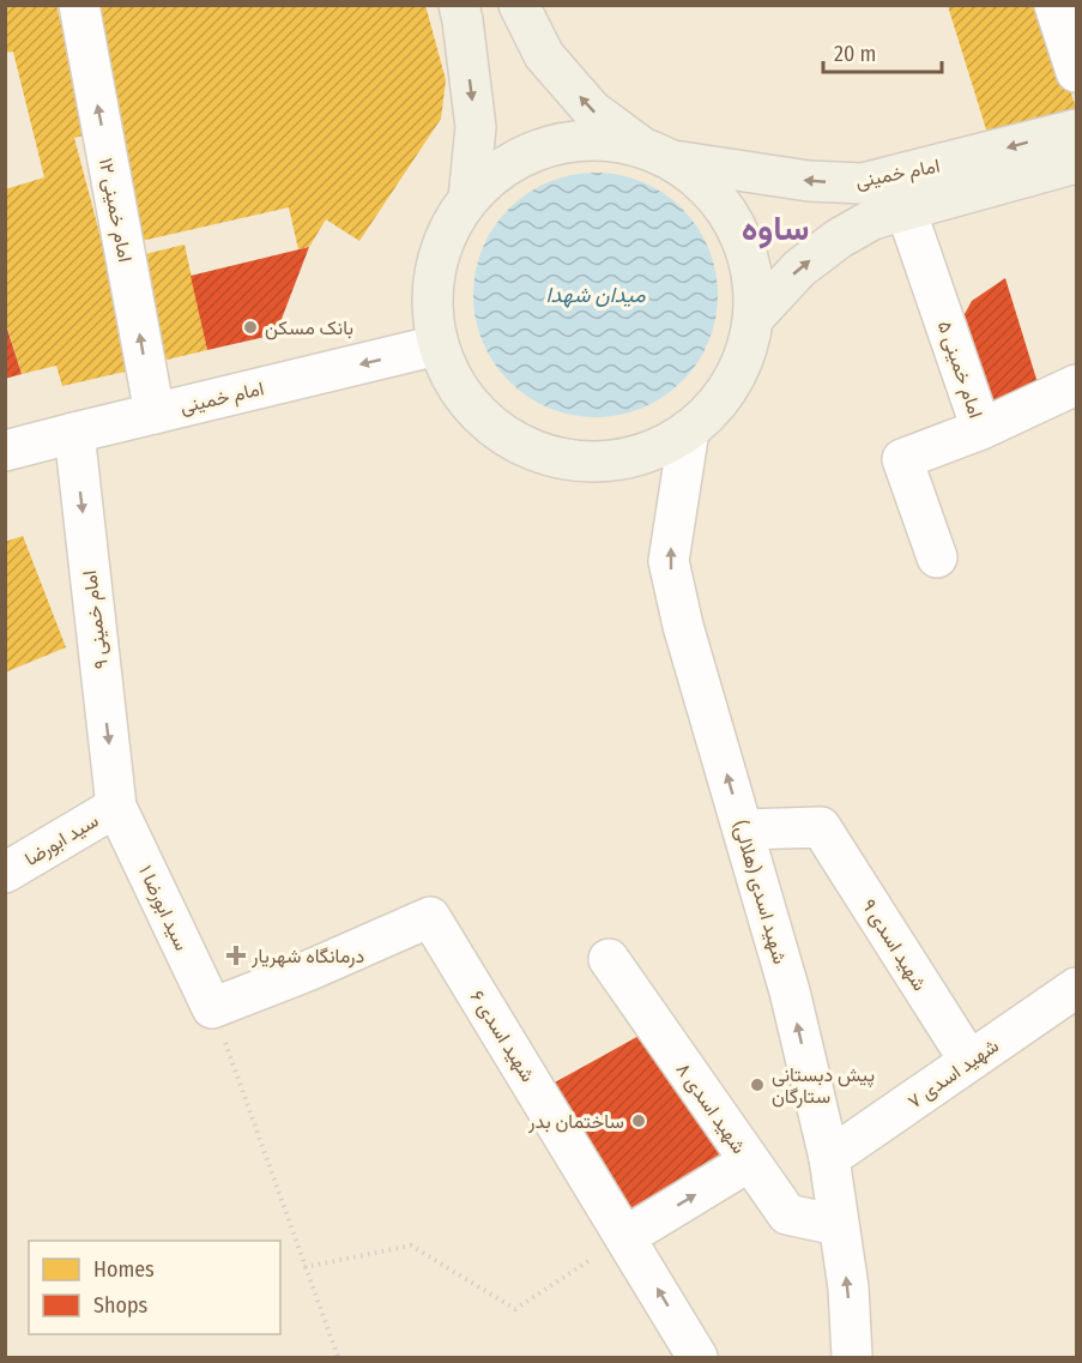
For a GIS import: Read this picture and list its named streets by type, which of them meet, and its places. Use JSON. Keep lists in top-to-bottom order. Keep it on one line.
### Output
{"streets":{"main road":["امام خمینی"],"street":["امام خمینی ۱۲","امام خمینی ۵","امام خمینی ۹","سید ابورضا","شهید اسدی (هلالی)","سید ابورضا ۱","شهید اسدی ۹","شهید اسدی ۶","شهید اسدی ۷","شهید اسدی ۸"]},"crossings":[["امام خمینی","امام خمینی ۱۲"],["امام خمینی","امام خمینی ۵"],["امام خمینی","امام خمینی ۹"],["امام خمینی ۹","سید ابورضا"],["امام خمینی ۹","سید ابورضا ۱"],["سید ابورضا","سید ابورضا ۱"],["شهید اسدی (هلالی)","شهید اسدی ۹"],["شهید اسدی (هلالی)","شهید اسدی ۷"],["شهید اسدی (هلالی)","شهید اسدی ۸"],["سید ابورضا ۱","شهید اسدی ۶"],["شهید اسدی ۹","شهید اسدی ۷"]],"one_way":["امام خمینی ۱۲","امام خمینی ۹","شهید اسدی (هلالی)"],"districts":["ساوه"],"water":["میدان شهدا"],"places":{"other":["بانک مسکن","پیش دبستانی ستارگان","ساختمان بدر"],"health":["درمانگاه شهریار"]},"legend":["Homes","Shops"],"scale_bar":"20 m"}
